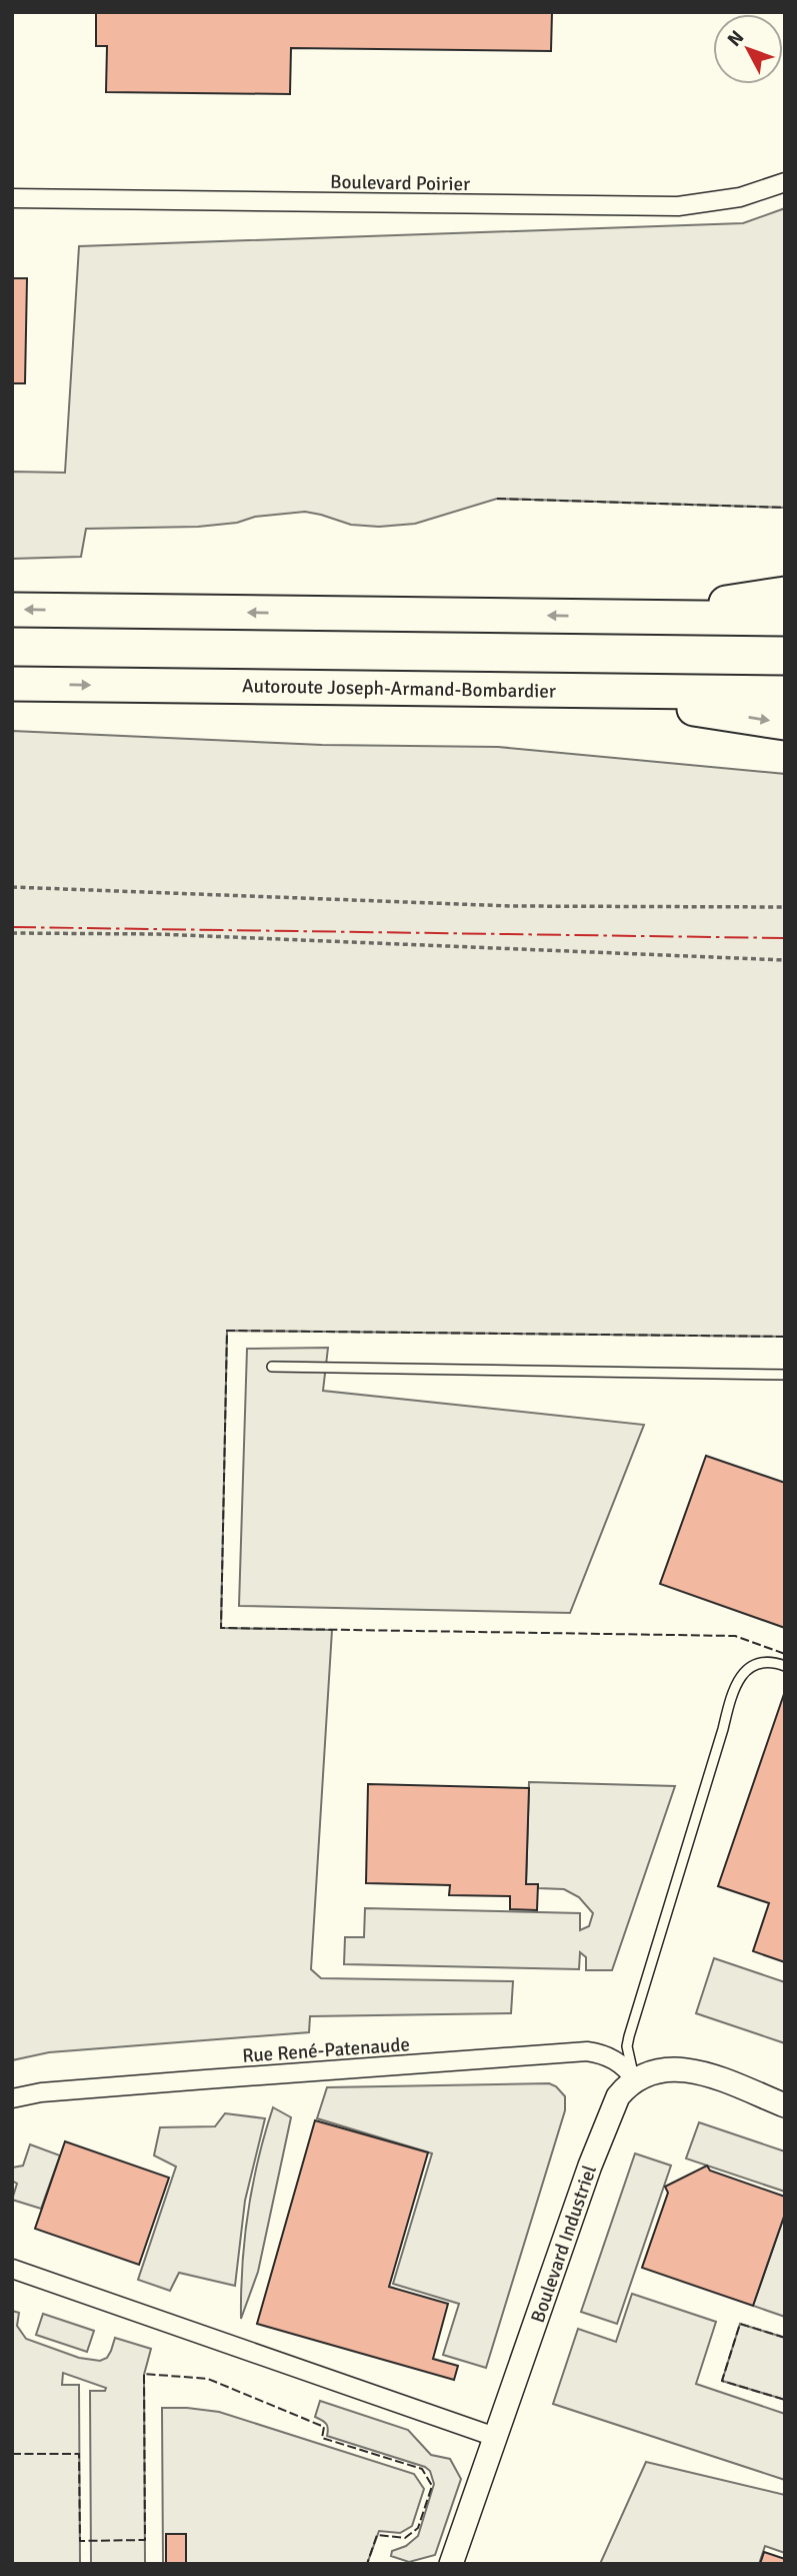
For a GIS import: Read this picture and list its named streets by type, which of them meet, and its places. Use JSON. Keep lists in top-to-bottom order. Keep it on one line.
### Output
{"streets":{"highway":["Autoroute Joseph-Armand-Bombardier"],"street":["Boulevard Poirier","Rue René-Patenaude","Boulevard Industriel"]},"crossings":[["Rue René-Patenaude","Boulevard Industriel"]],"north":"top left"}
